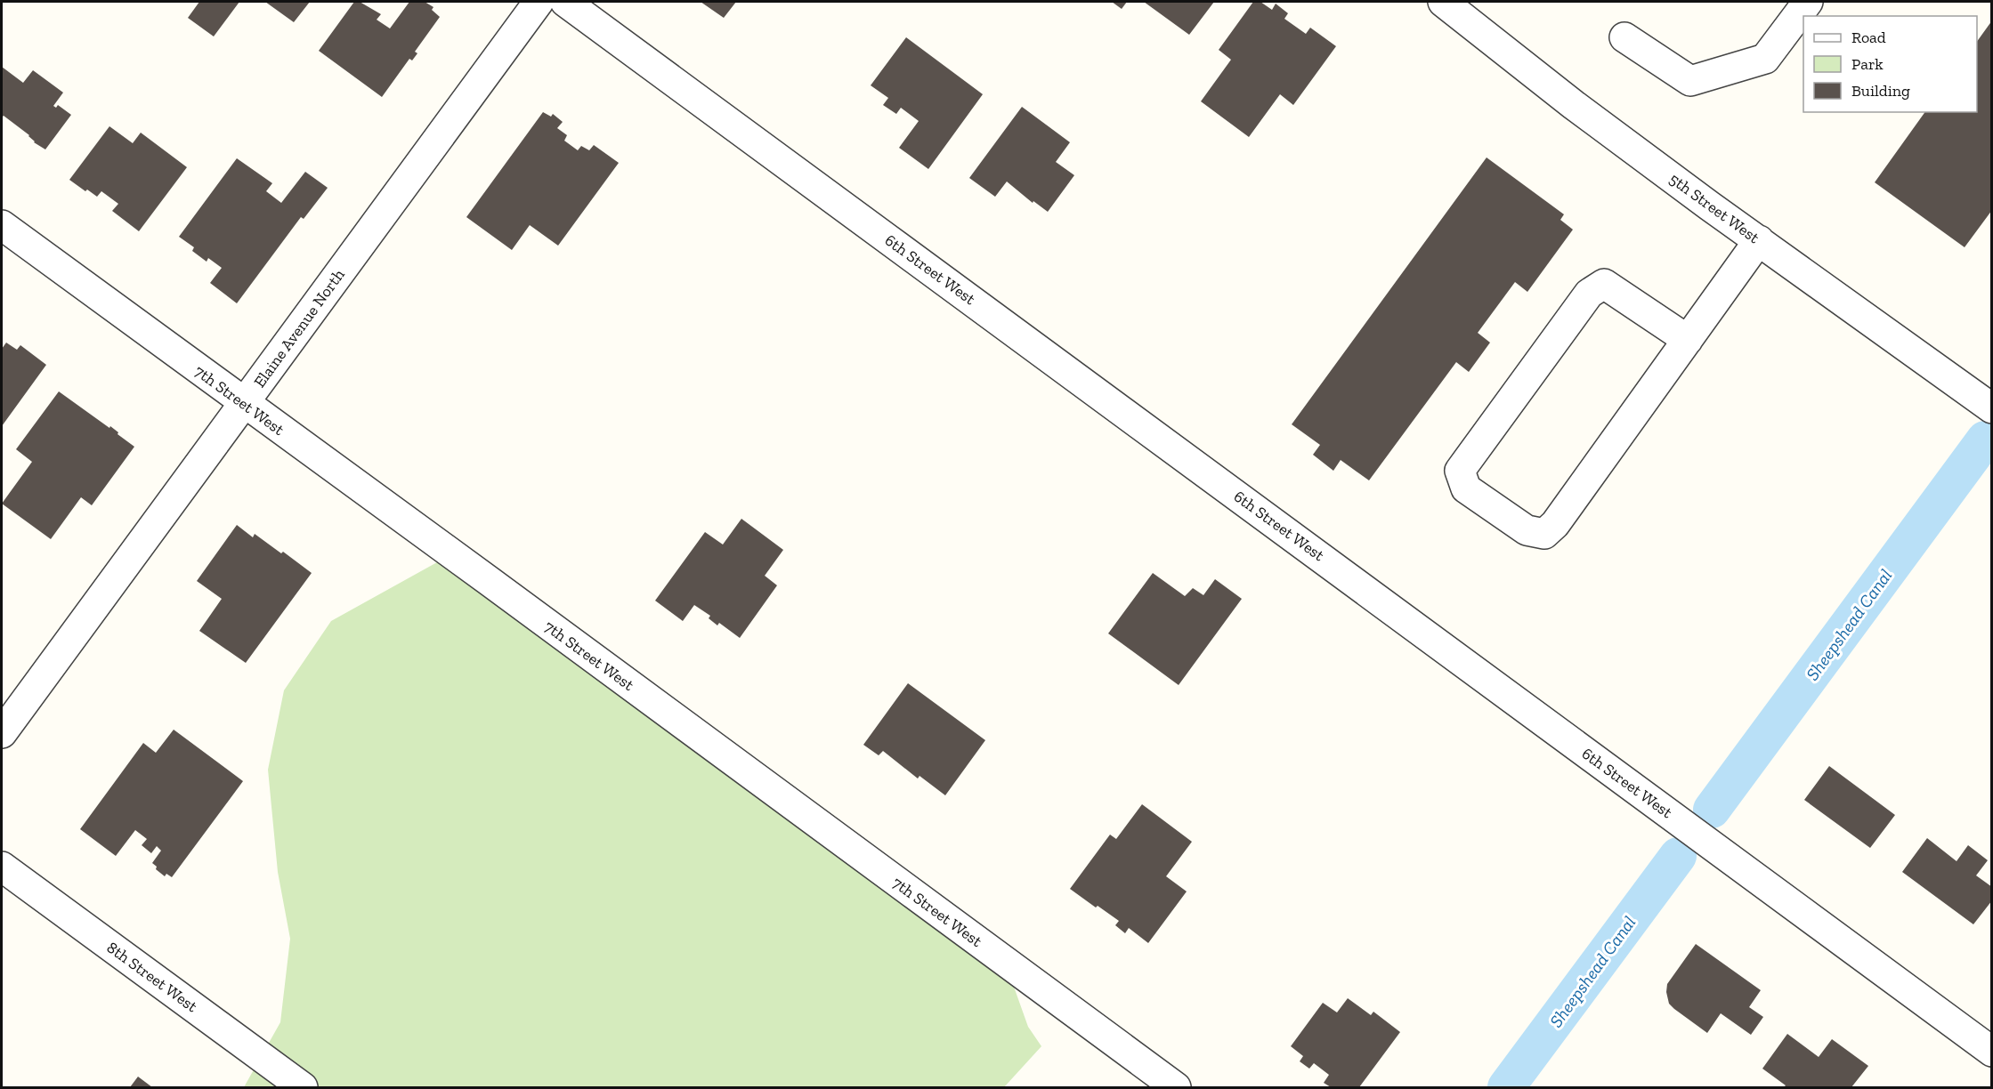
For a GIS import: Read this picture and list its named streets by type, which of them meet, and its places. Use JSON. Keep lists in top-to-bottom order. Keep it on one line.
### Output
{"streets":{"street":["5th Street West","6th Street West","Elaine Avenue North","7th Street West","8th Street West"]},"crossings":[["Elaine Avenue North","7th Street West"]],"water":["Sheepshead Canal"],"legend":["Road","Park","Building"]}
